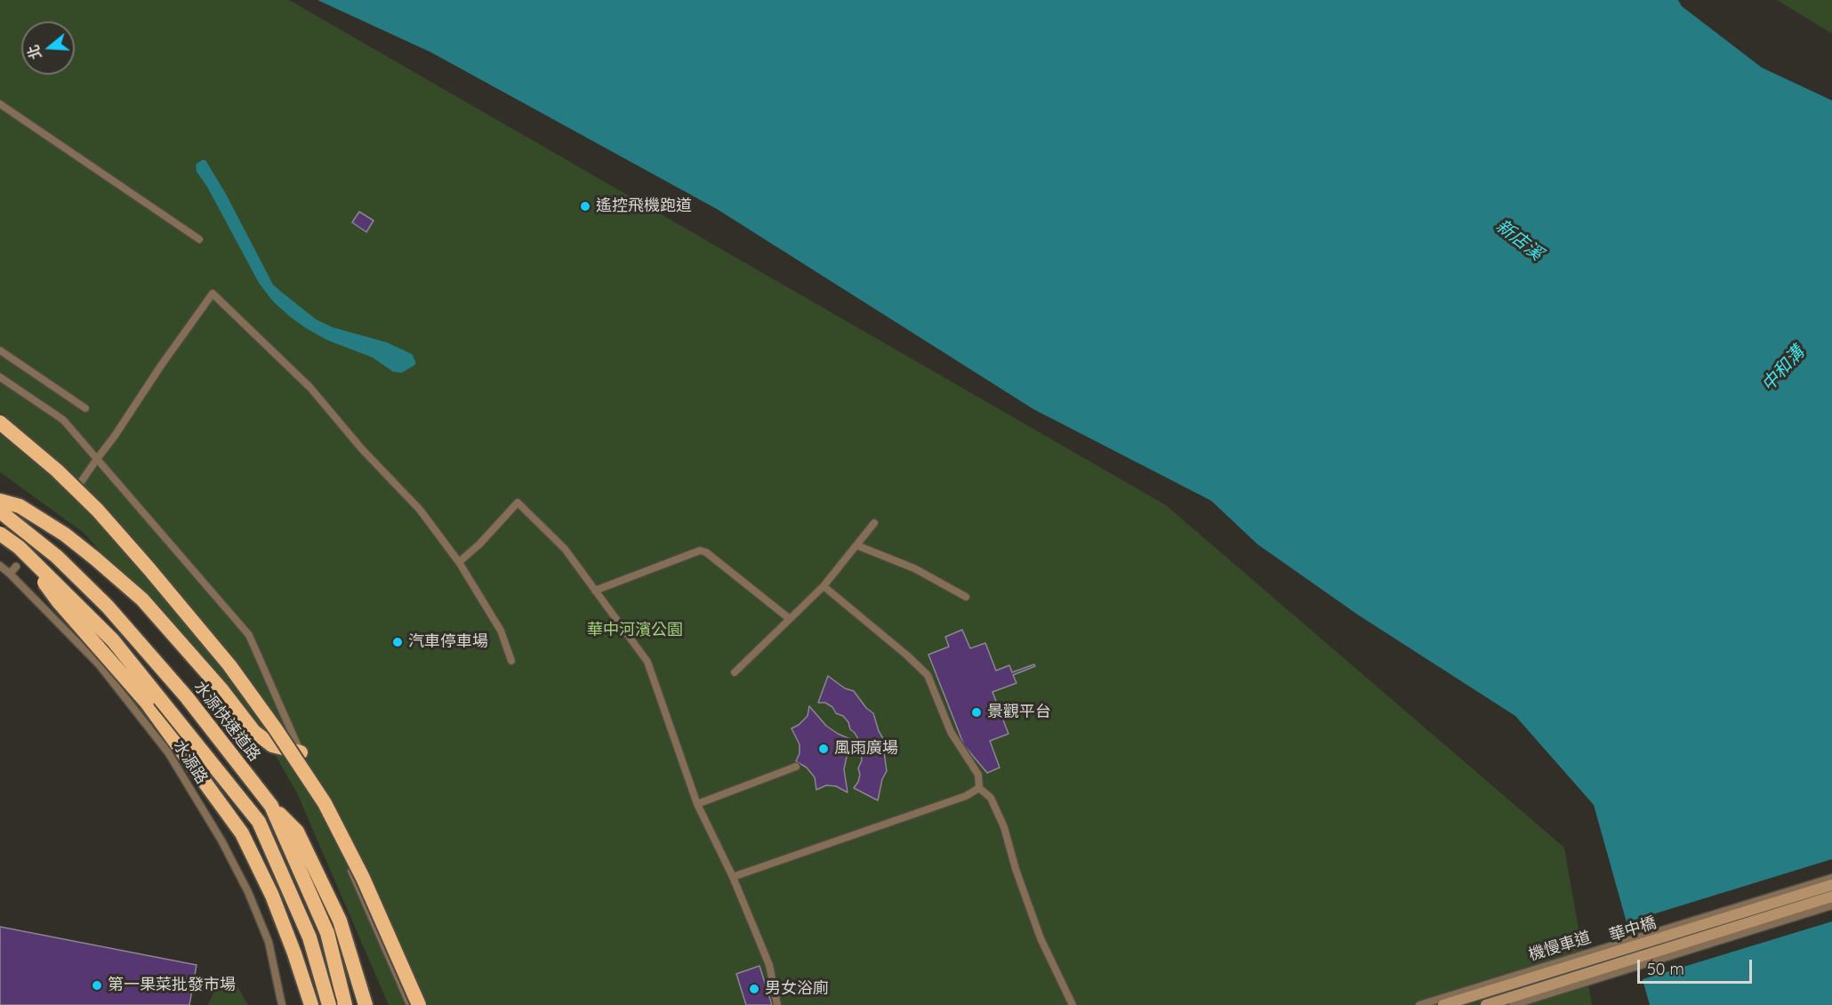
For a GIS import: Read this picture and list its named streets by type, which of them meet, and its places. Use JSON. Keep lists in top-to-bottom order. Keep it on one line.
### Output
{"streets":{"highway":["水源快速道路"],"main road":["華中橋"],"lane":["水源路","機慢車道"]},"water":["新店溪","中和溝"],"parks":["華中河濱公園"],"places":["遙控飛機跑道","汽車停車場","景觀平台","風雨廣場","第一果菜批發市場","男女浴廁"],"scale_bar":"50 m","north":"left"}
